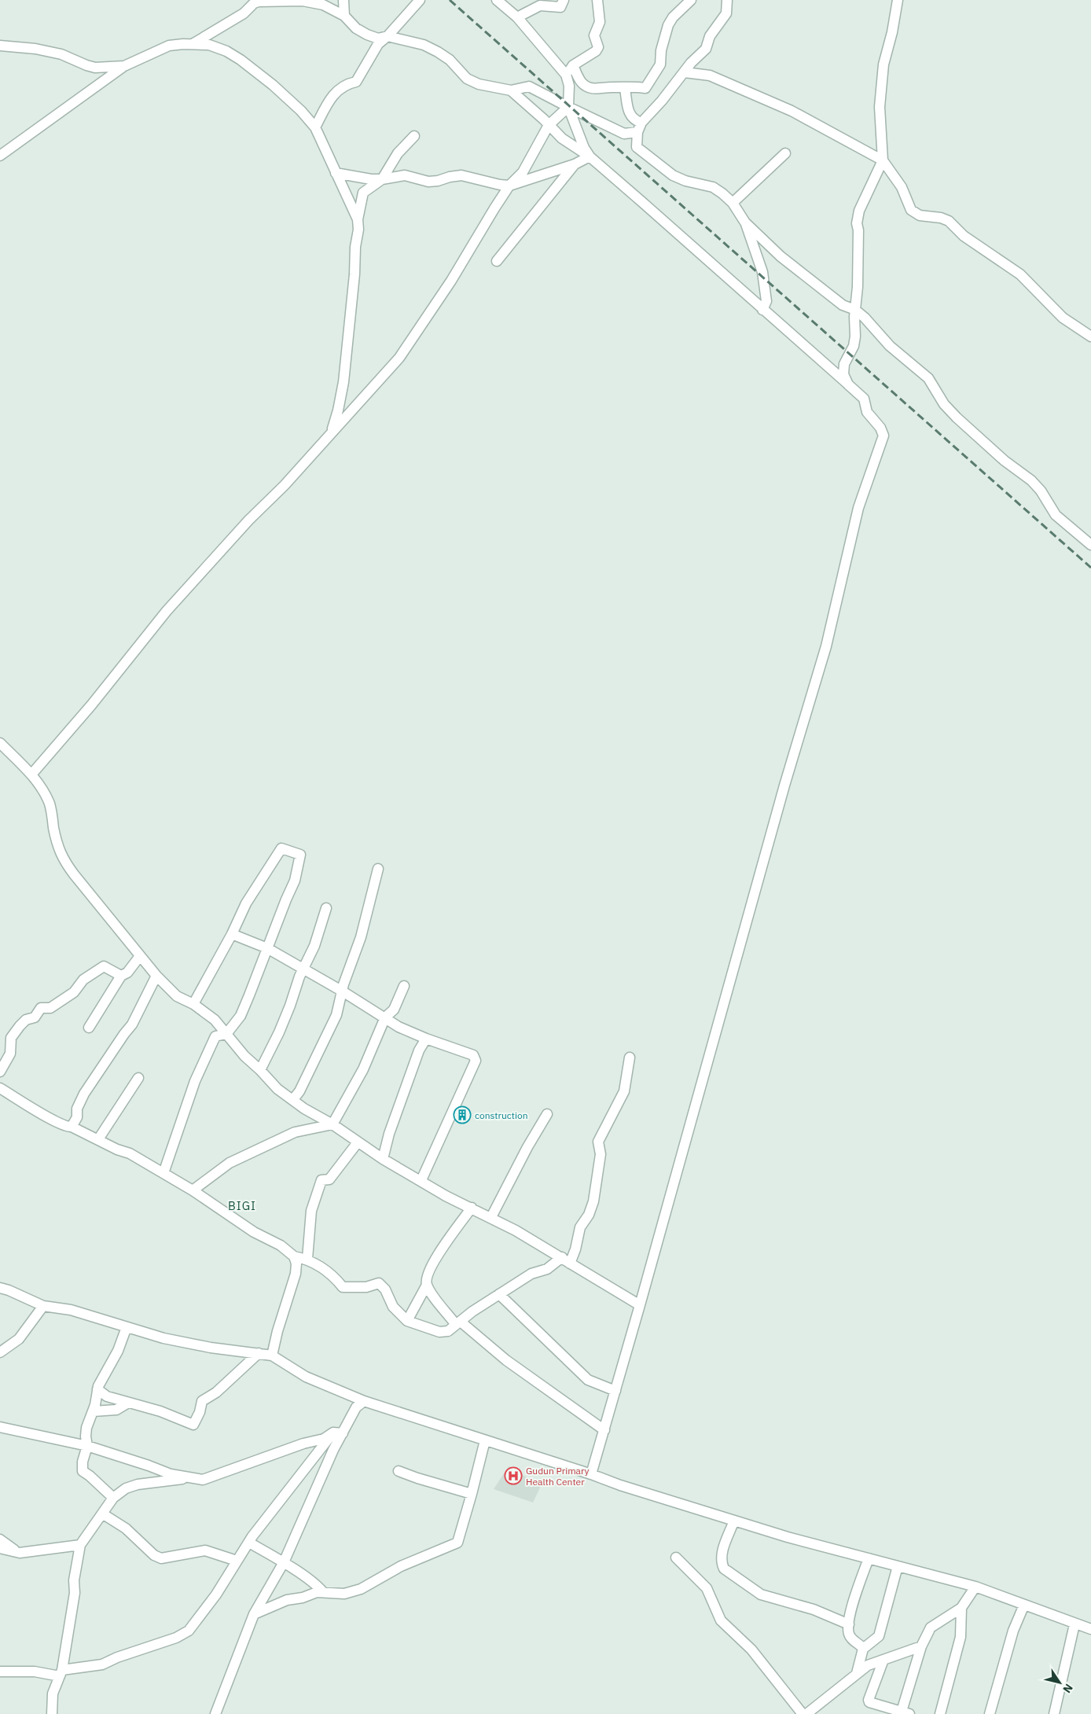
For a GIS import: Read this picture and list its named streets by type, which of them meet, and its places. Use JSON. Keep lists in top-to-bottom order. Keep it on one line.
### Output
{"districts":["BIGI"],"places":{"building":["construction"],"hospital":["Gudun Primary Health Center"]},"north":"bottom right"}
